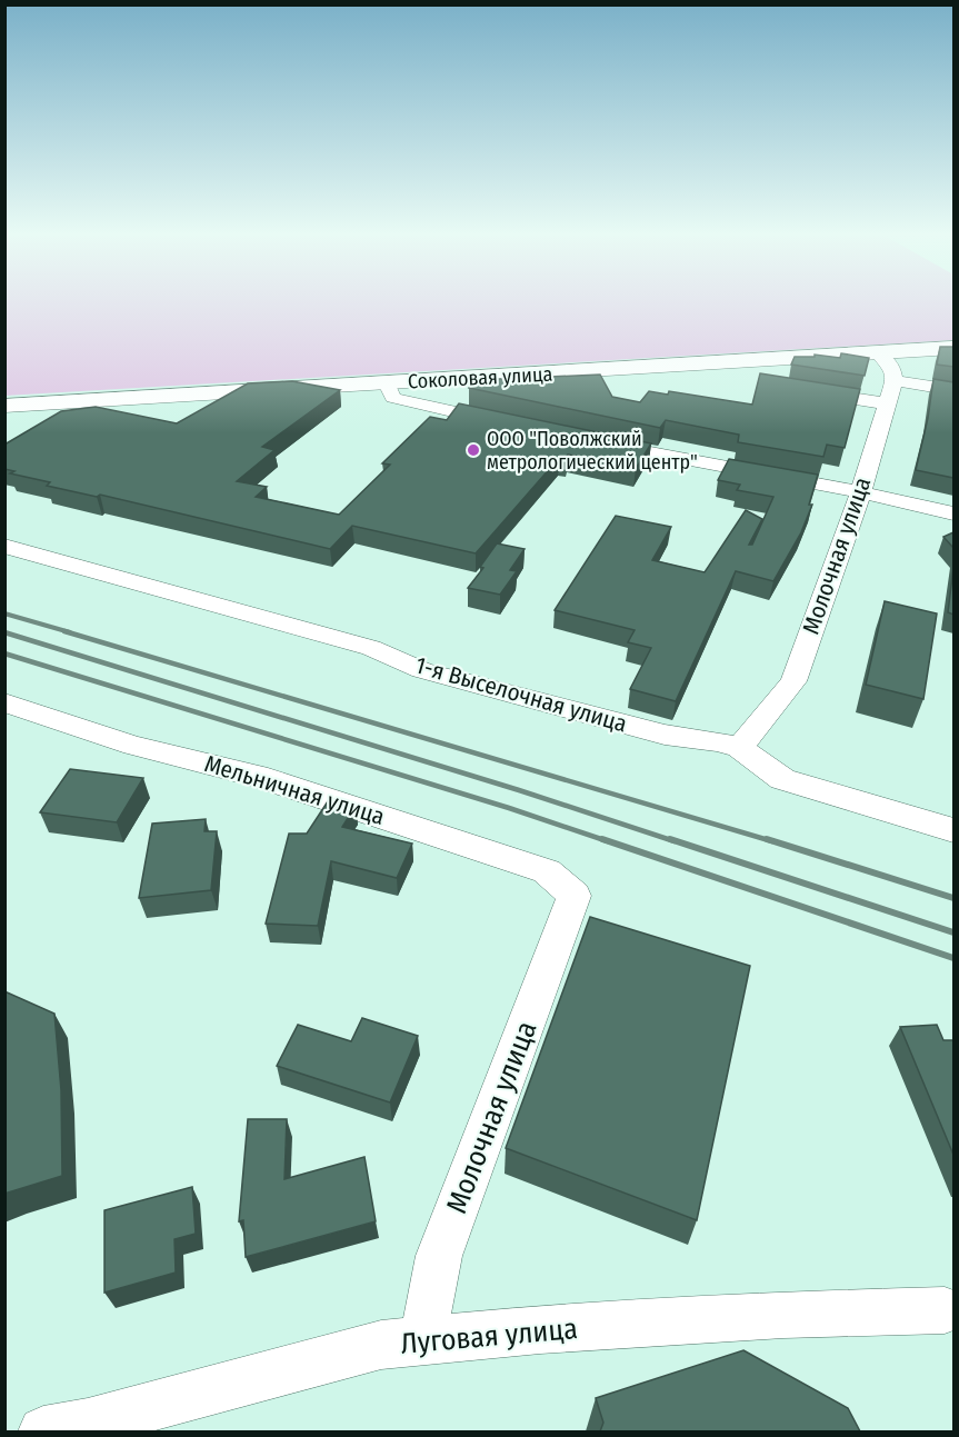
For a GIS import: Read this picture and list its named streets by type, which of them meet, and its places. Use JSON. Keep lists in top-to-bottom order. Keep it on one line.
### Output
{"streets":{"main road":["Соколовая улица"],"street":["Молочная улица","1-я Выселочная улица","Мельничная улица","Луговая улица"]},"crossings":[["Молочная улица","1-я Выселочная улица"],["Молочная улица","Мельничная улица"],["Молочная улица","Луговая улица"]],"places":["ООО \"Поволжский метрологический центр\""]}
